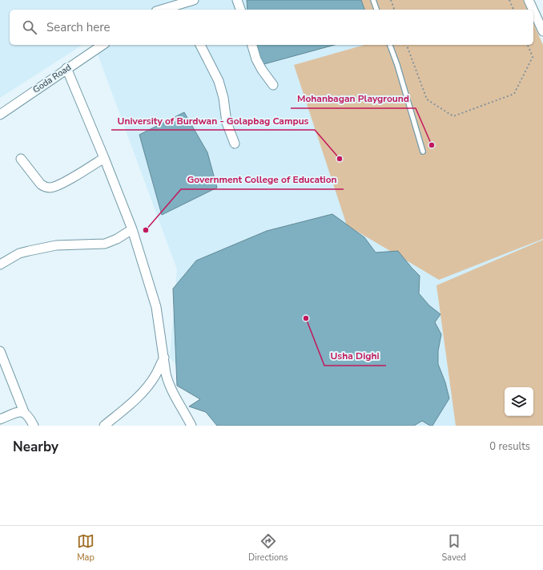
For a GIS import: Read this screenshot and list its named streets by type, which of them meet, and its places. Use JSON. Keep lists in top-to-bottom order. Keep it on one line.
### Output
{"streets":{"street":["Goda Road"]},"places":["Mohanbagan Playground","University of Burdwan - Golapbag Campus","Government College of Education","Usha Dighi"],"page":{"search":"Search here","heading":["Nearby","0 results"],"nav":["Map","Directions","Saved"]}}
